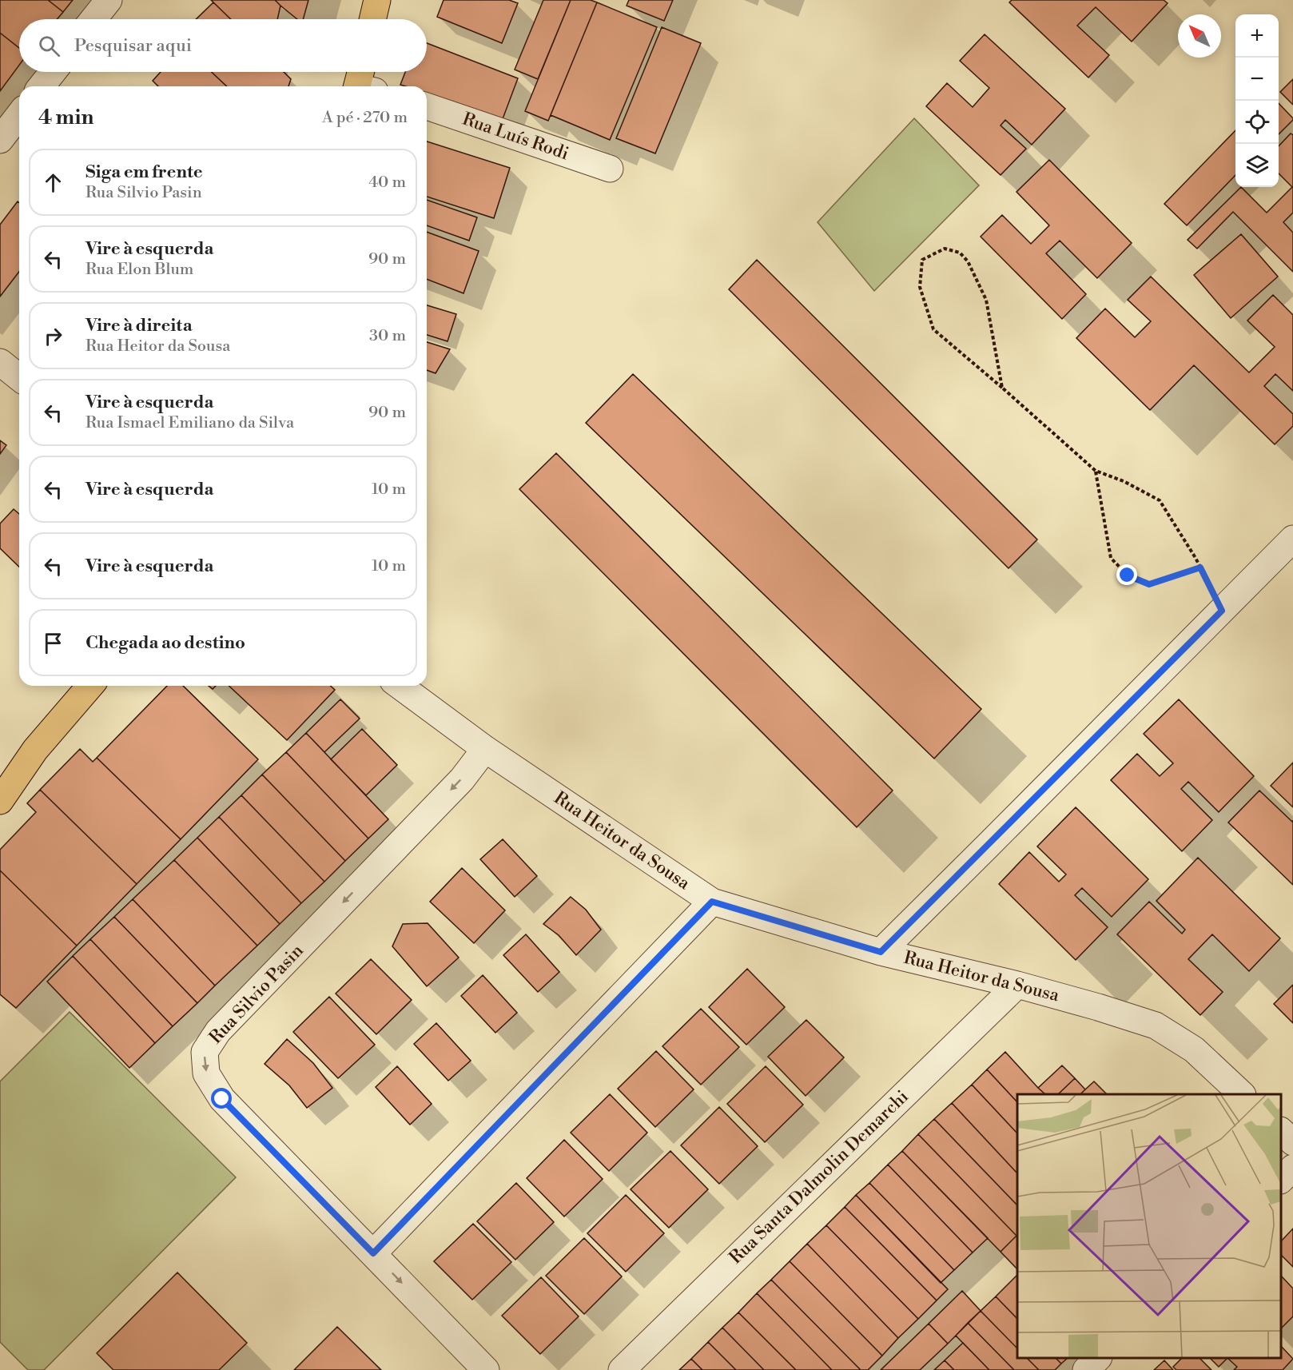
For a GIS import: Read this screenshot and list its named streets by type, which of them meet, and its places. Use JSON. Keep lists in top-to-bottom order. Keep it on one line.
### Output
{"streets":{"street":["Rua Luís Rodi","Rua Heitor da Sousa","Rua Silvio Pasin","Rua Santa Dalmolin Demarchi"]},"crossings":[["Rua Heitor da Sousa","Rua Silvio Pasin"],["Rua Heitor da Sousa","Rua Santa Dalmolin Demarchi"]],"north":"top left","page":{"map_buttons":["+","−"],"search":"Pesquisar aqui","heading":["4 min","A pé · 270 m"],"list":[["Siga em frente","Rua Silvio Pasin","40 m"],["Vire à esquerda","Rua Elon Blum","90 m"],["Vire à direita","Rua Heitor da Sousa","30 m"],["Vire à esquerda","Rua Ismael Emiliano da Silva","90 m"],["Vire à esquerda","10 m"],["Vire à esquerda","10 m"],"Chegada ao destino"]}}
